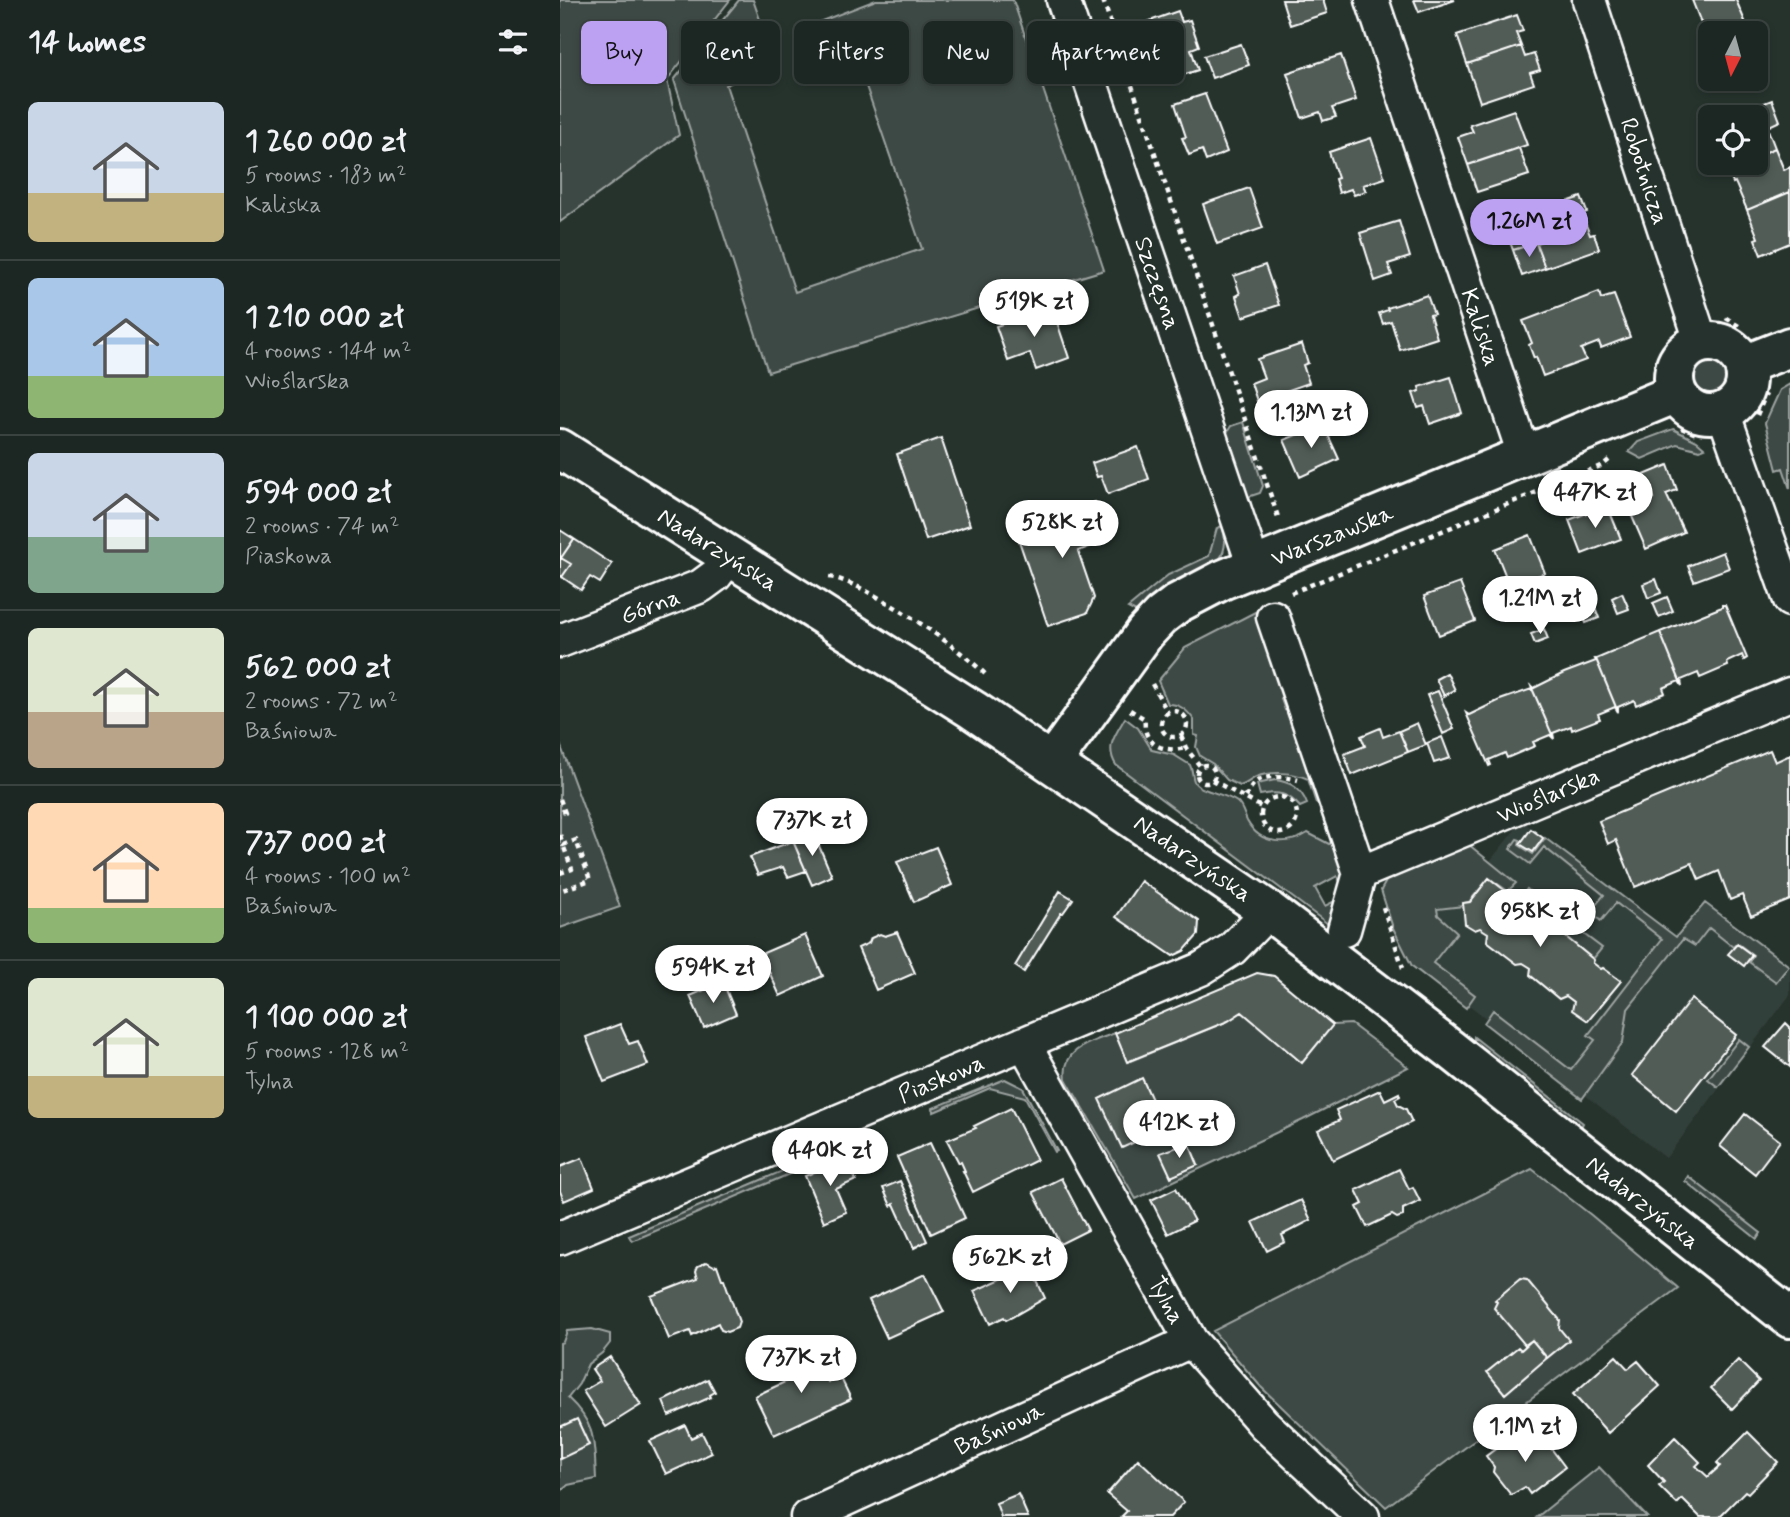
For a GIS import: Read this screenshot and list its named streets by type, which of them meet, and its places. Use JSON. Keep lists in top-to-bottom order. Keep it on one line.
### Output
{"streets":{"street":["Robotnicza","Szczęsna","Kaliska","Warszawska","Nadarzyńska","Górna","Wioślarska","Piaskowa","Tylna","Baśniowa"]},"crossings":[["Szczęsna","Warszawska"],["Kaliska","Warszawska"],["Warszawska","Nadarzyńska"],["Nadarzyńska","Górna"],["Nadarzyńska","Piaskowa"],["Piaskowa","Tylna"],["Tylna","Baśniowa"]],"north":"bottom","page":{"heading":"14 homes","chip":["Buy","Rent","Filters","New","Apartment"],"list":[{"name":"1 260 000 zł","note":"5 rooms · 183 m² · Kaliska"},{"name":"1 210 000 zł","note":"4 rooms · 144 m² · Wioślarska"},{"name":"594 000 zł","note":"2 rooms · 74 m² · Piaskowa"},{"name":"562 000 zł","note":"2 rooms · 72 m² · Baśniowa"},{"name":"737 000 zł","note":"4 rooms · 100 m² · Baśniowa"},{"name":"1 100 000 zł","note":"5 rooms · 128 m² · Tylna"}],"price":["1.26M zł","519K zł","1.13M zł","447K zł","528K zł","1.21M zł","737K zł","958K zł","594K zł","412K zł","440K zł","562K zł","737K zł","1.1M zł"]}}
